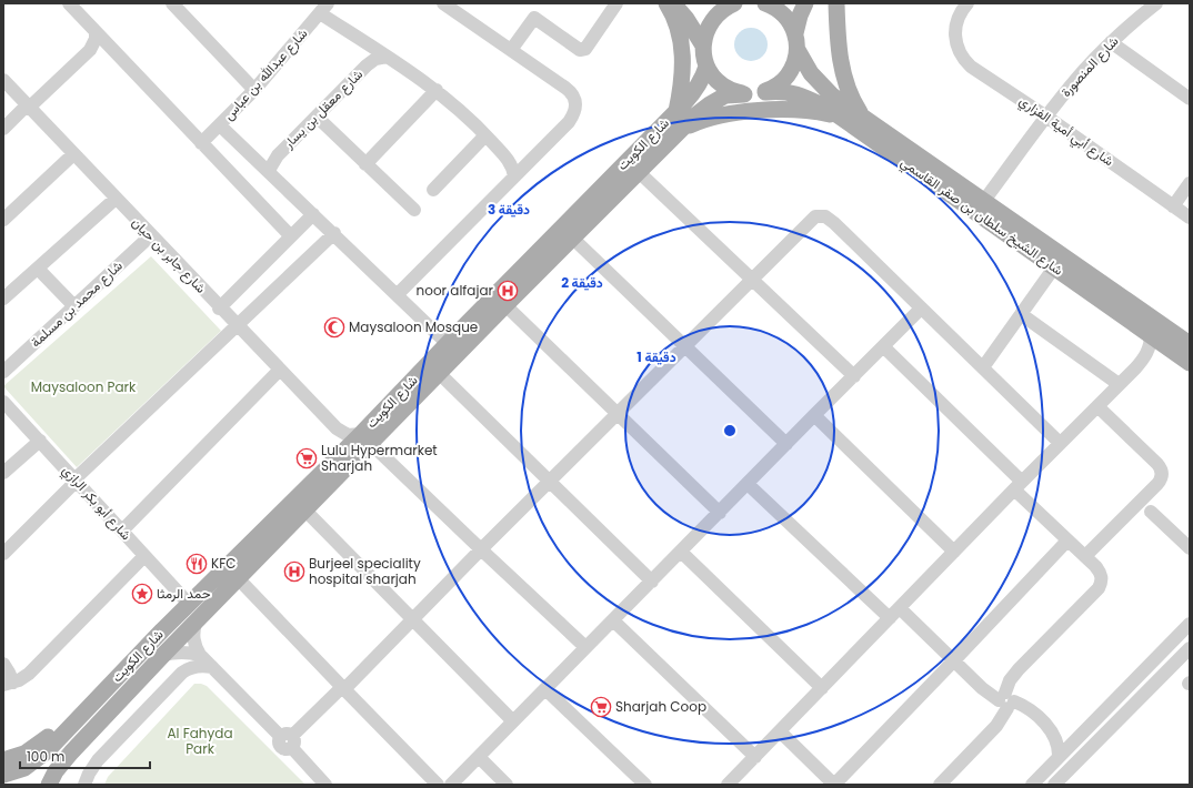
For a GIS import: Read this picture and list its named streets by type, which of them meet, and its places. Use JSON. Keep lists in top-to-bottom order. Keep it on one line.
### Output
{"streets":{"main road":["شارع الكويت","شارع الشيخ سلطان بن صقر القاسمي"],"street":["شارع المنصورة","شارع عبدالله بن عباس","شارع معقل بن يسار","شارع أبي أمية الفزاري","شارع جابر بن حيان","شارع محمد بن مسلمة","شارع أبو بكر الرازي"]},"crossings":[["شارع المنصورة","شارع أبي أمية الفزاري"],["شارع المنصورة","شارع الشيخ سلطان بن صقر القاسمي"],["شارع الكويت","شارع الشيخ سلطان بن صقر القاسمي"],["شارع الكويت","شارع جابر بن حيان"],["شارع الكويت","شارع أبو بكر الرازي"],["شارع جابر بن حيان","شارع محمد بن مسلمة"]],"parks":["Maysaloon Park","Al Fahyda Park"],"places":{"hospital":["noor alfajar","Burjeel speciality hospital sharjah"],"mosque":["Maysaloon Mosque"],"supermarket":["Lulu Hypermarket Sharjah","Sharjah Coop"],"restaurant":["KFC"],"place":["حمد الرمثا"]},"scale_bar":"100 m","rings":["3 دقيقة","2 دقيقة","1 دقيقة"]}
